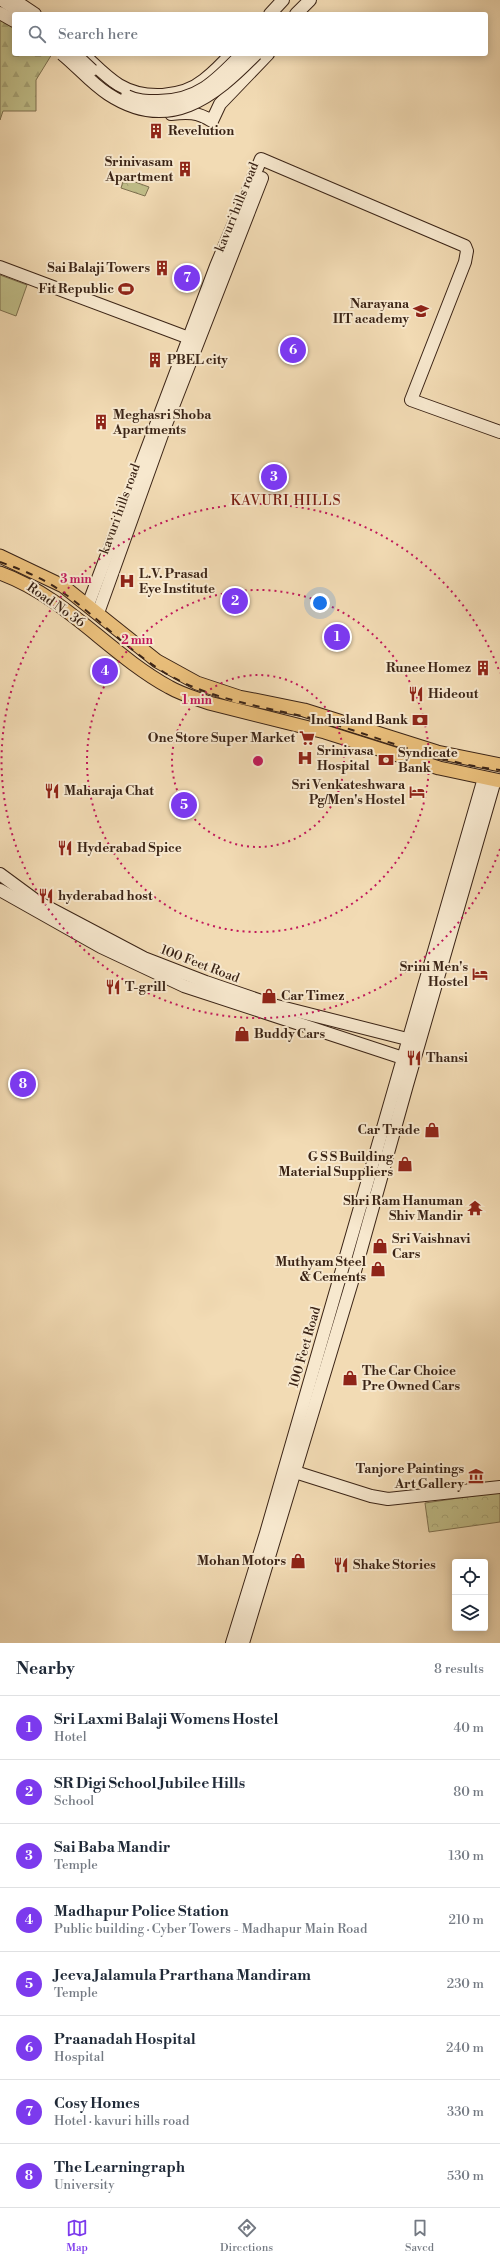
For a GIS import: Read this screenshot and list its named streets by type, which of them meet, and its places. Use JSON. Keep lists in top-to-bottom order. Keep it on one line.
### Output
{"streets":{"main road":["kavuri hills road","Road No 36","100 Feet Road"]},"crossings":[["kavuri hills road","Road No 36"]],"districts":["KAVURI HILLS"],"places":{"building":["Revelution","Srinivasam Apartment","Sai Balaji Towers","PBEL city","Meghasri Shoba Apartments","Runee Homez"],"sports":["Fit Republic"],"school or university":["Narayana IIT academy"],"hospital":["L.V. Prasad Eye Institute","Srinivasa Hospital"],"restaurant":["Hideout","Maharaja Chat","Hyderabad Spice","hyderabad host","T-grill","Thansi","Shake Stories"],"bank":["Indusland Bank","Syndicate Bank"],"supermarket":["One Store Super Market"],"hotel":["Sri Venkateshwara Pg/Men's Hostel","Srini Men's Hostel"],"shop":["Car Timez","Buddy Cars","Car Trade","G S S Building Material Suppliers","Sri Vaishnavi Cars","Muthyam Steel & Cements","The Car Choice Pre Owned Cars","Mohan Motors"],"temple":["Shri Ram Hanuman Shiv Mandir"],"museum":["Tanjore Paintings Art Gallery"]},"page":{"search":"Search here","pins":["7","6","3","2","1","4","5","8"],"heading":["Nearby","8 results"],"list":[{"mark":"1","name":"Sri Laxmi Balaji Womens Hostel","note":"Hotel","value":"40 m"},{"mark":"2","name":"SR Digi School Jubilee Hills","note":"School","value":"80 m"},{"mark":"3","name":"Sai Baba Mandir","note":"Temple","value":"130 m"},{"mark":"4","name":"Madhapur Police Station","note":"Public building · Cyber Towers - Madhapur Main Road","value":"210 m"},{"mark":"5","name":"Jeeva Jalamula Prarthana Mandiram","note":"Temple","value":"230 m"},{"mark":"6","name":"Praanadah Hospital","note":"Hospital","value":"240 m"},{"mark":"7","name":"Cosy Homes","note":"Hotel · kavuri hills road","value":"330 m"},{"mark":"8","name":"The Learningraph","note":"University","value":"530 m"}],"nav":["Map","Directions","Saved"]},"rings":["3 min","2 min","1 min"]}
